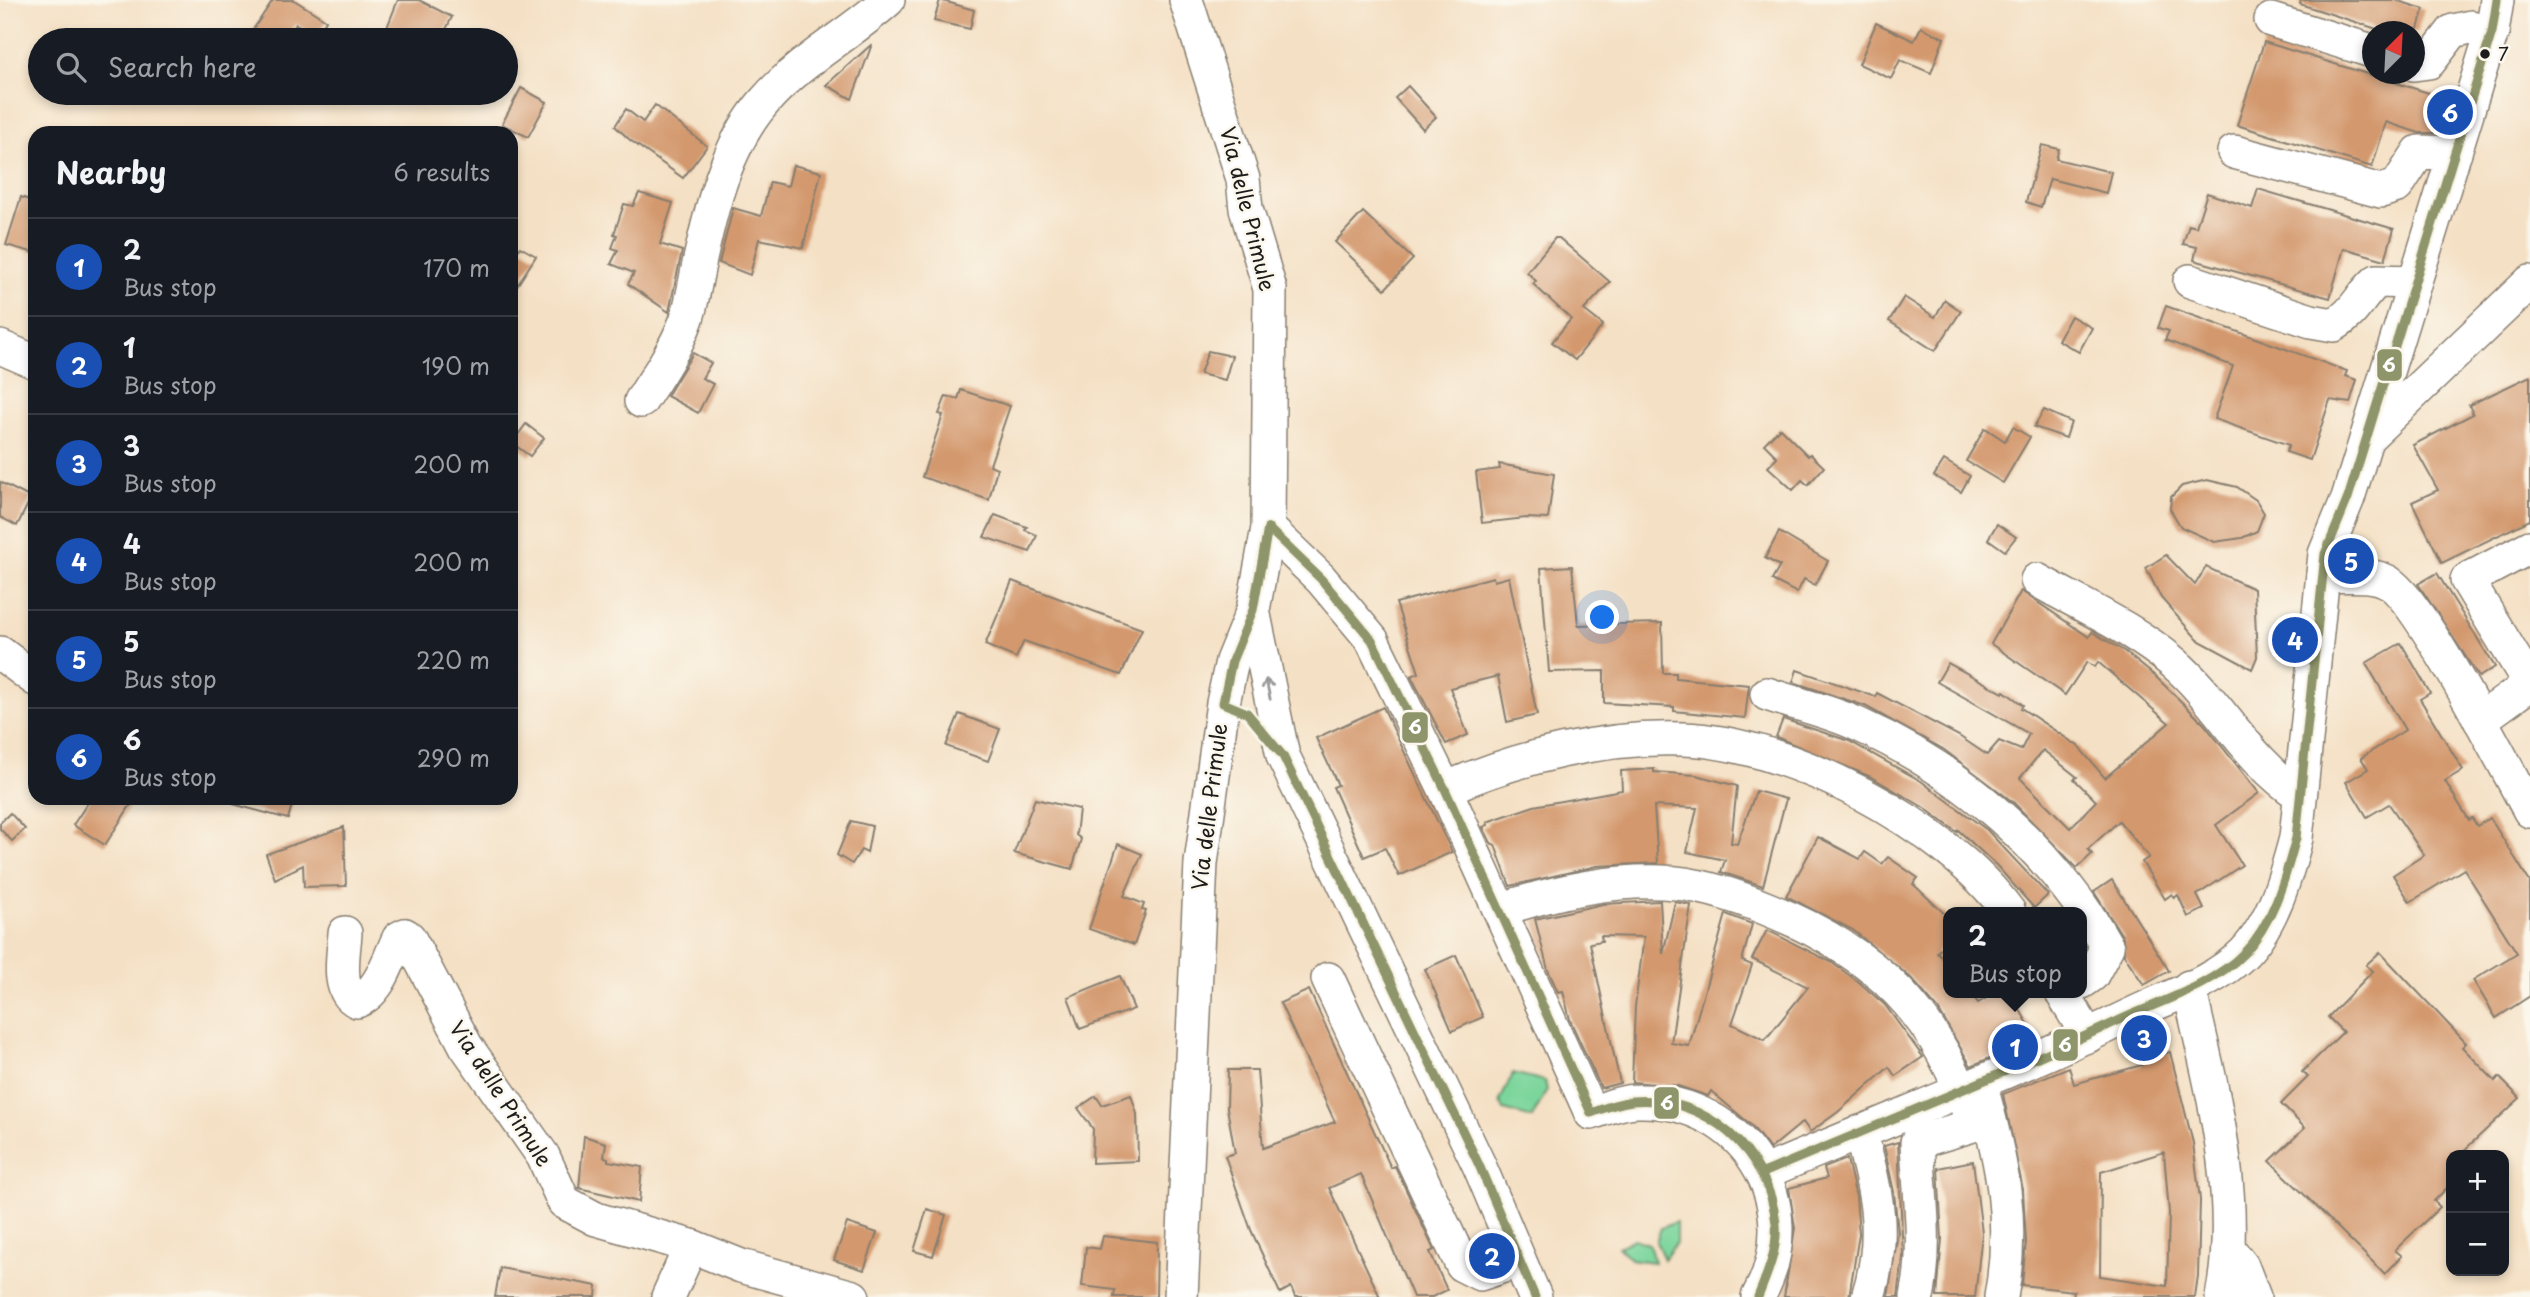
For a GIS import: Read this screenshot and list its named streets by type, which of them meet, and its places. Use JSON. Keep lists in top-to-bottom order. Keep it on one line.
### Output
{"streets":{"street":["Via delle Primule"]},"places":["7"],"lines":["transit line 6"],"north":"top right","page":{"search":"Search here","pins":["6","5","4","3","1","2"],"heading":["Nearby","6 results"],"list":[{"mark":"1","name":"2","note":"Bus stop","value":"170 m"},{"mark":"2","name":"1","note":"Bus stop","value":"190 m"},{"mark":"3","name":"3","note":"Bus stop","value":"200 m"},{"mark":"4","name":"4","note":"Bus stop","value":"200 m"},{"mark":"5","name":"5","note":"Bus stop","value":"220 m"},{"mark":"6","name":"6","note":"Bus stop","value":"290 m"}],"popup":["2","Bus stop"],"map_buttons":["+","−"]}}
